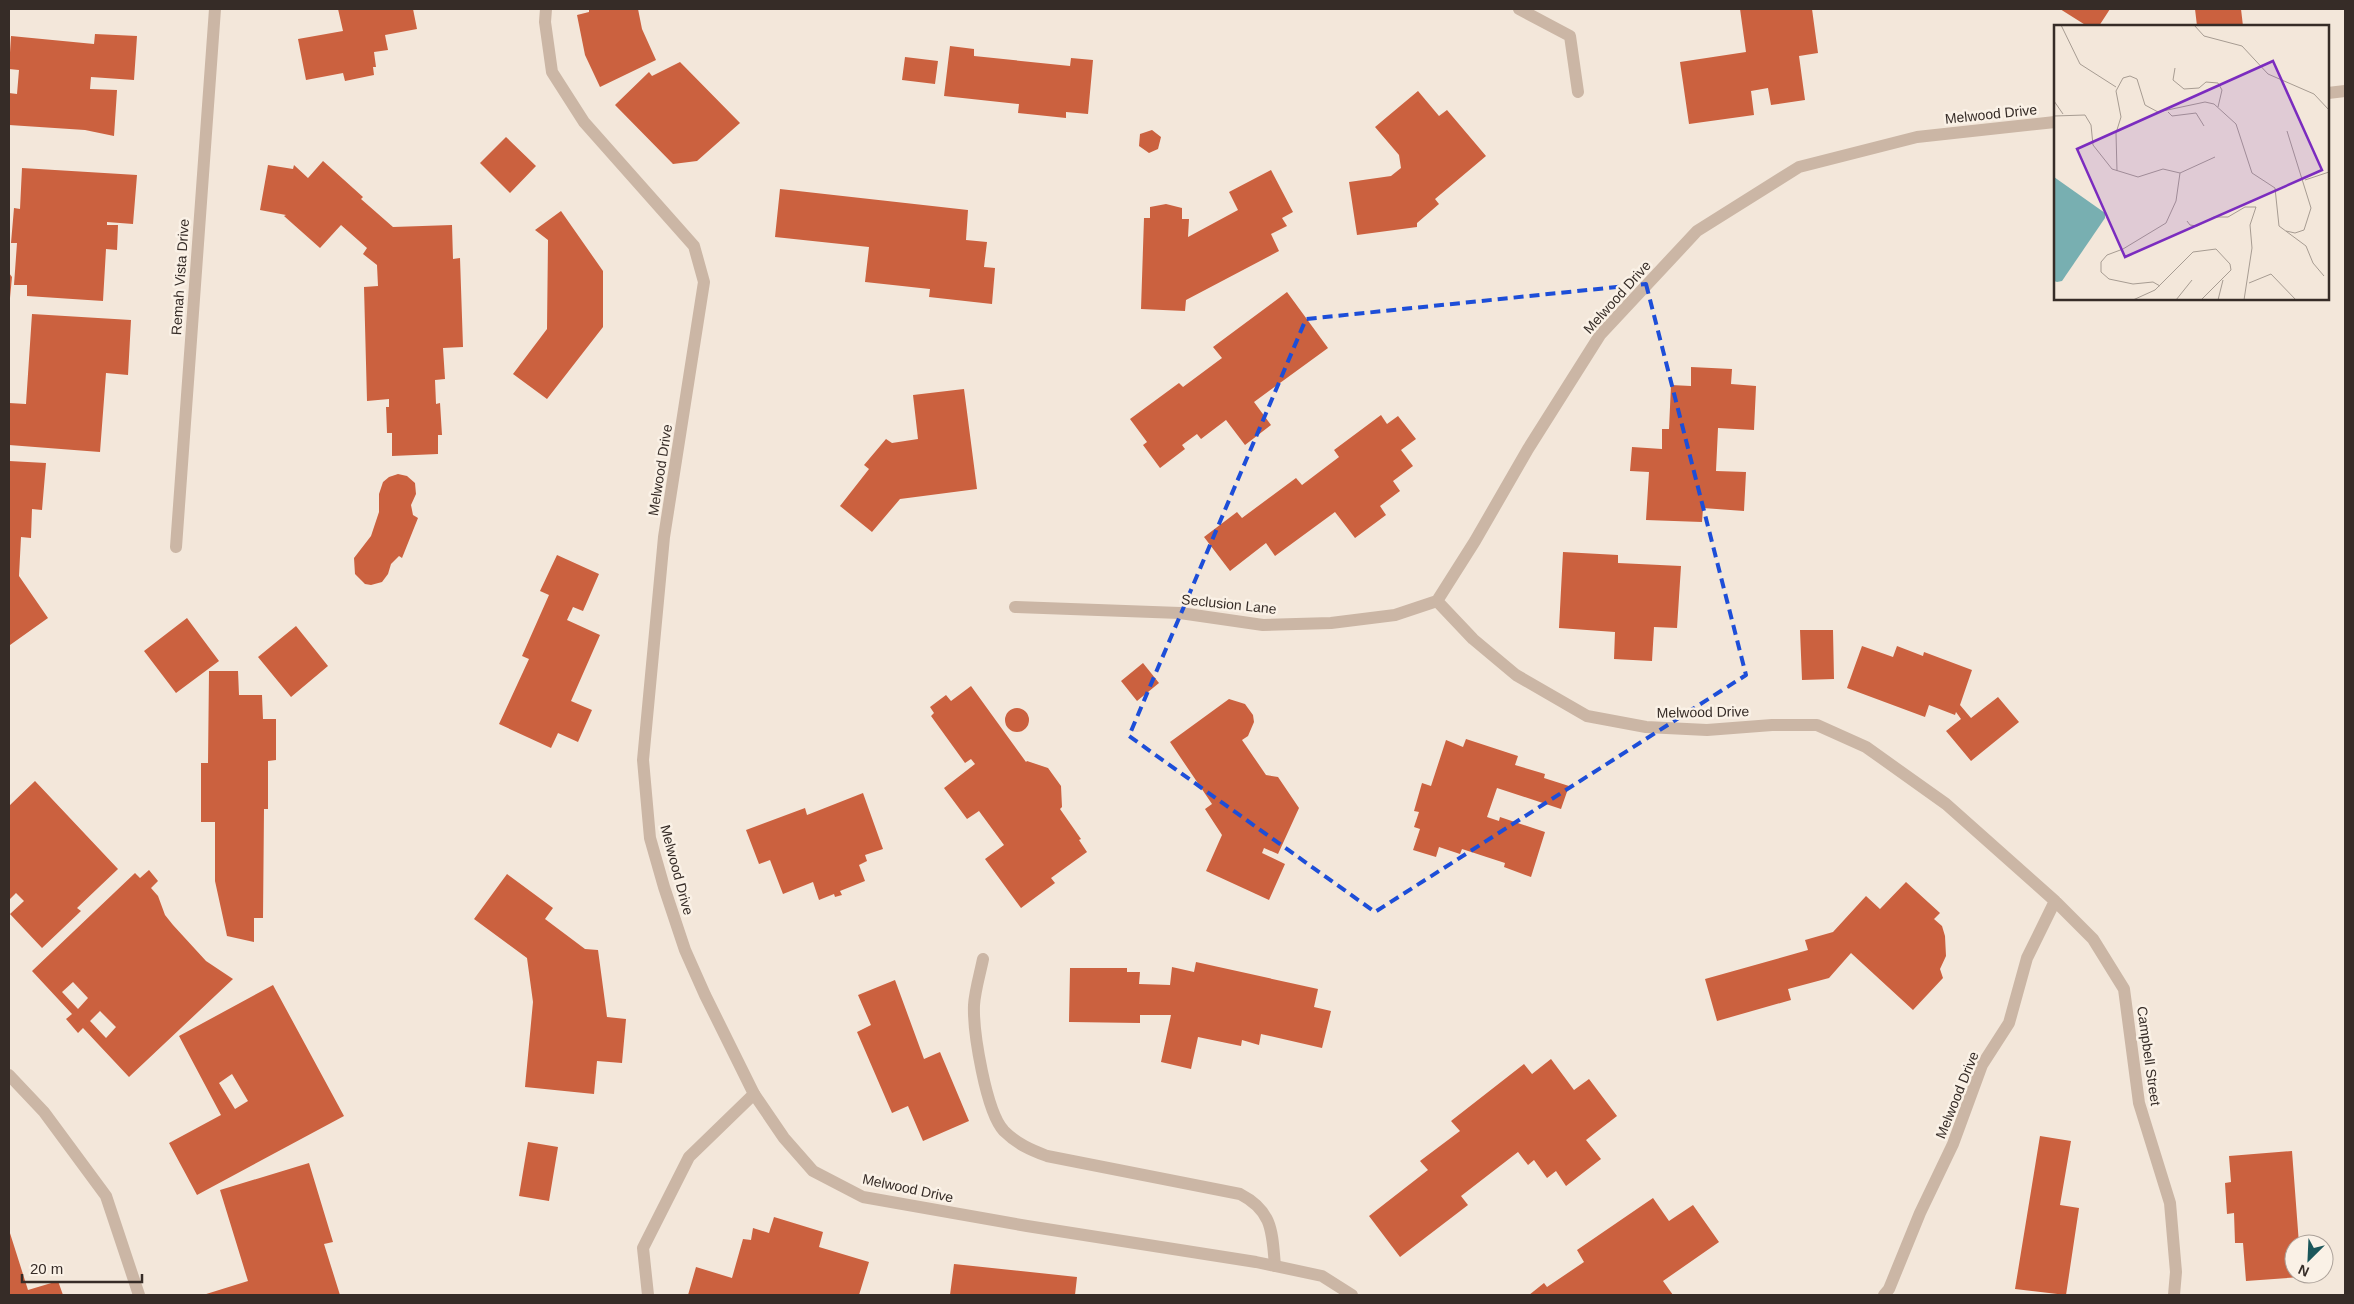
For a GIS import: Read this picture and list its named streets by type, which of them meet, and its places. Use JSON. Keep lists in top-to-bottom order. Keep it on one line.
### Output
{"streets":{"street":["Melwood Drive","Remah Vista Drive","Seclusion Lane","Campbell Street"]},"crossings":[["Melwood Drive","Seclusion Lane"],["Melwood Drive","Campbell Street"]],"scale_bar":"20 m","north":"bottom left"}
